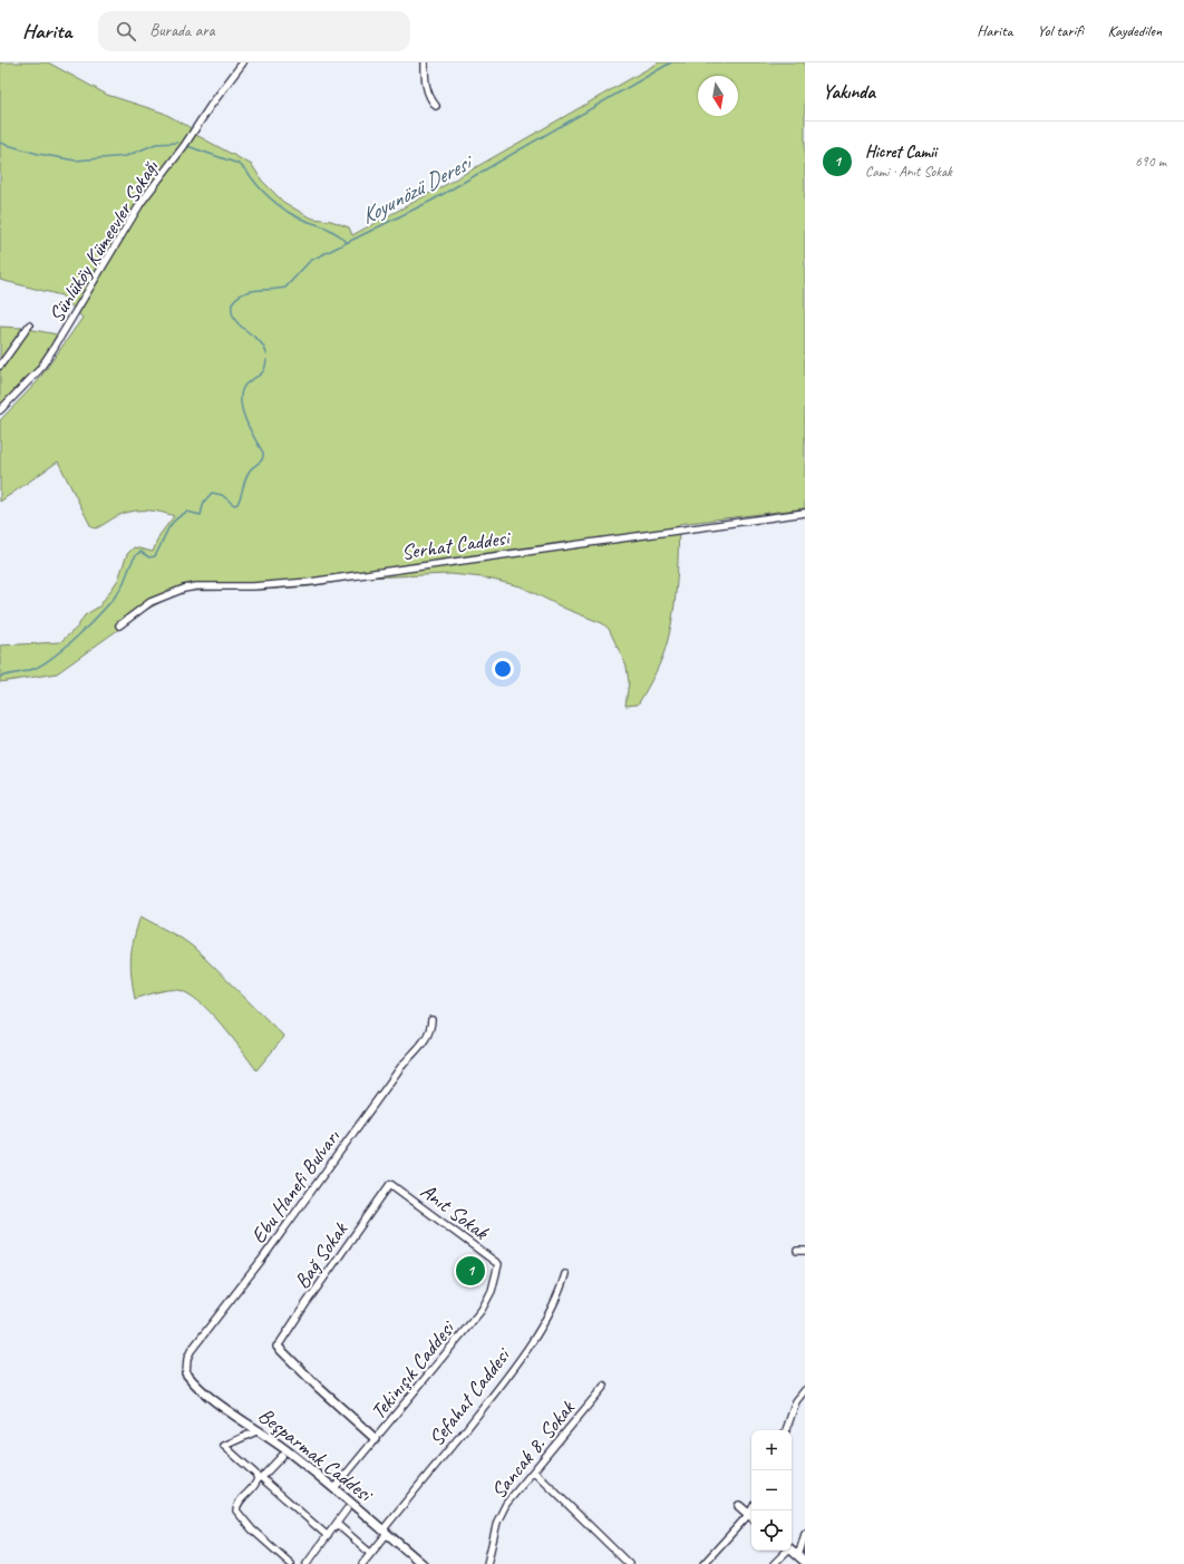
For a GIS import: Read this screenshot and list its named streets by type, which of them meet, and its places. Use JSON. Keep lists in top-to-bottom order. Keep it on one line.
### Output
{"streets":{"street":["Sünlüköy Kümeevler Sokağı","Serhat Caddesi","Ebu Hanefi Bulvarı","Anıt Sokak","Bağ Sokak","Tekinışık Caddesi","Sefahat Caddesi","Sancak 8. Sokak","Beşparmak Caddesi"]},"crossings":[["Ebu Hanefi Bulvarı","Beşparmak Caddesi"],["Anıt Sokak","Bağ Sokak"],["Anıt Sokak","Tekinışık Caddesi"],["Tekinışık Caddesi","Beşparmak Caddesi"],["Sefahat Caddesi","Beşparmak Caddesi"]],"water":["Koyunözü Deresi"],"north":"bottom","page":{"header":"Harita","search":"Burada ara","nav":["Harita","Yol tarifi","Kaydedilen"],"heading":"Yakında","list":[{"mark":"1","name":"Hicret Camii","note":"Cami · Anıt Sokak","value":"690 m"}],"pins":"1","map_buttons":["+","−"]}}
